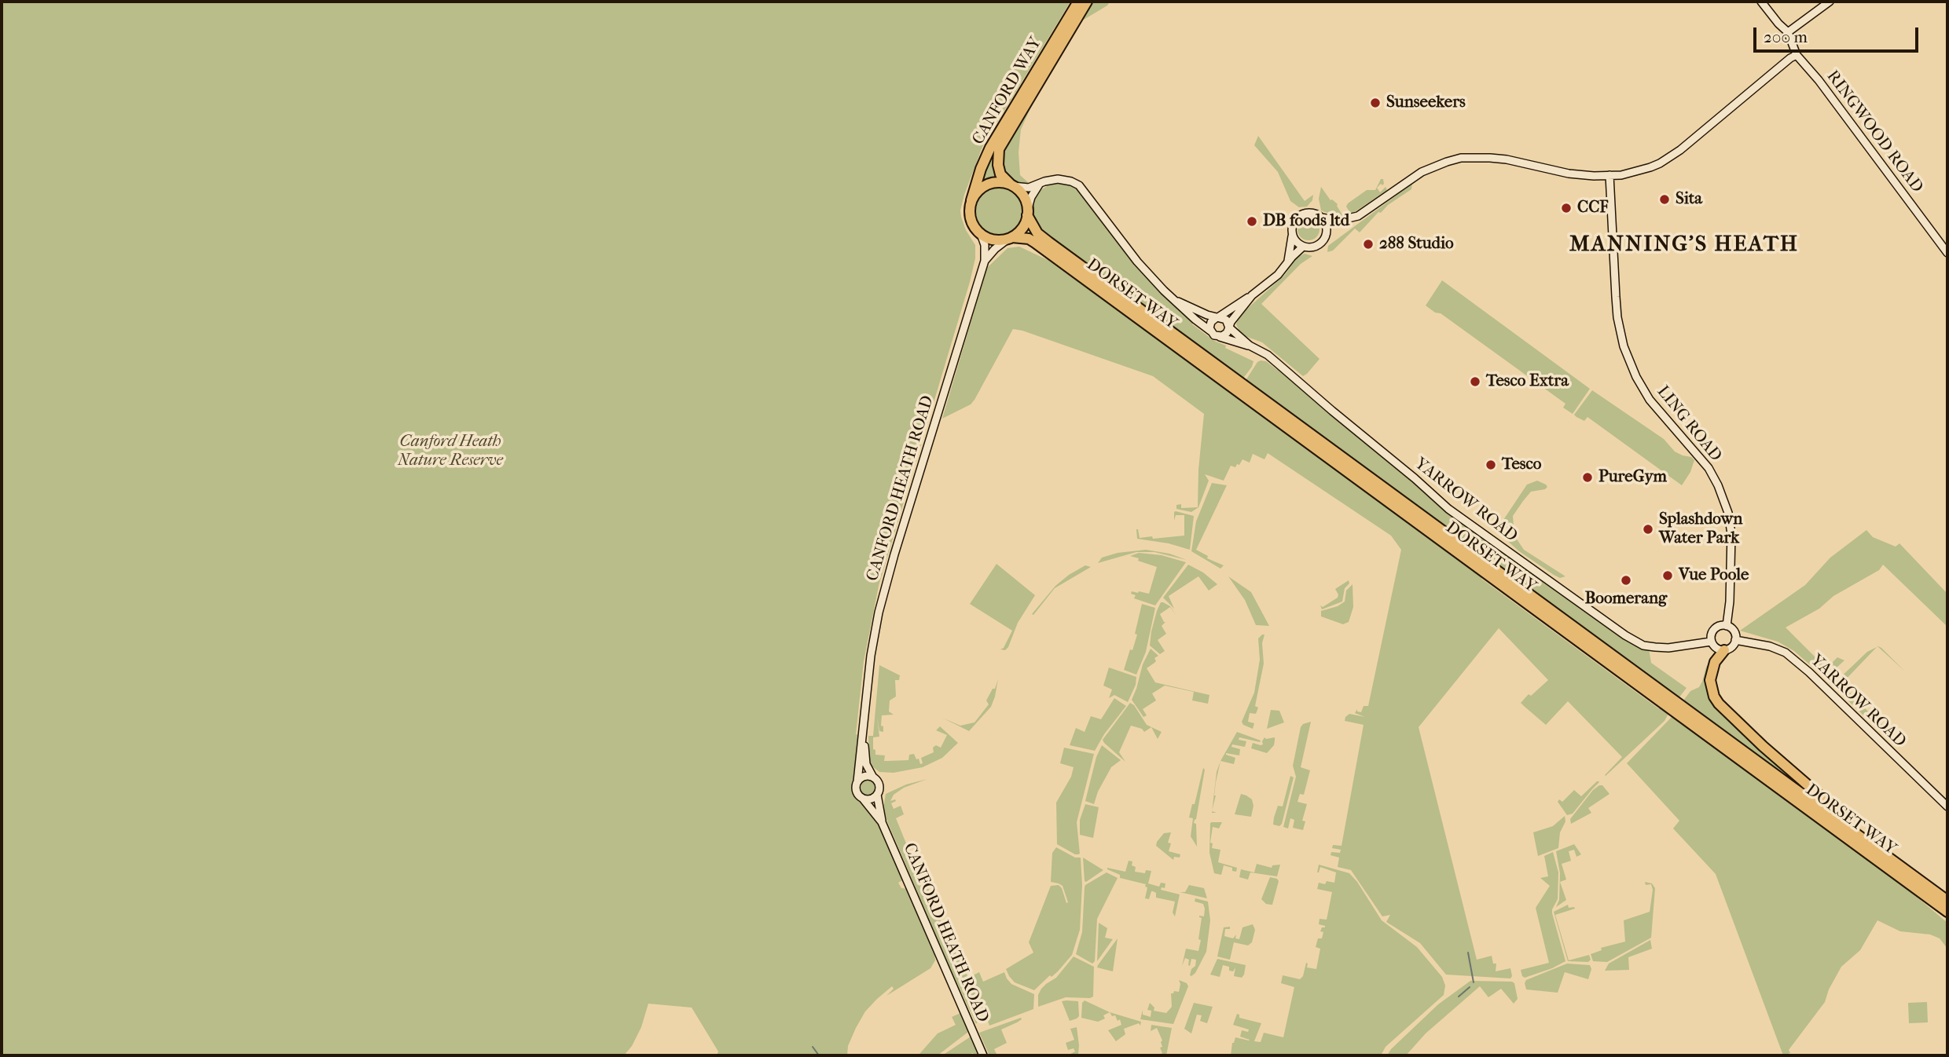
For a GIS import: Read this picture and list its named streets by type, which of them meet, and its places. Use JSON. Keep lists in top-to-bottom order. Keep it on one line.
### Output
{"streets":{"highway":["CANFORD WAY","DORSET WAY"],"street":["RINGWOOD ROAD","LING ROAD","CANFORD HEATH ROAD","YARROW ROAD"]},"crossings":[["CANFORD WAY","DORSET WAY"],["CANFORD WAY","CANFORD HEATH ROAD"],["DORSET WAY","CANFORD HEATH ROAD"],["LING ROAD","YARROW ROAD"]],"districts":["MANNING'S HEATH"],"parks":["Canford Heath Nature Reserve"],"places":["Sunseekers","Sita","CCF","DB foods ltd","288 Studio","Tesco Extra","Tesco","PureGym","Splashdown Water Park","Vue Poole","Boomerang"],"scale_bar":"200 m"}
